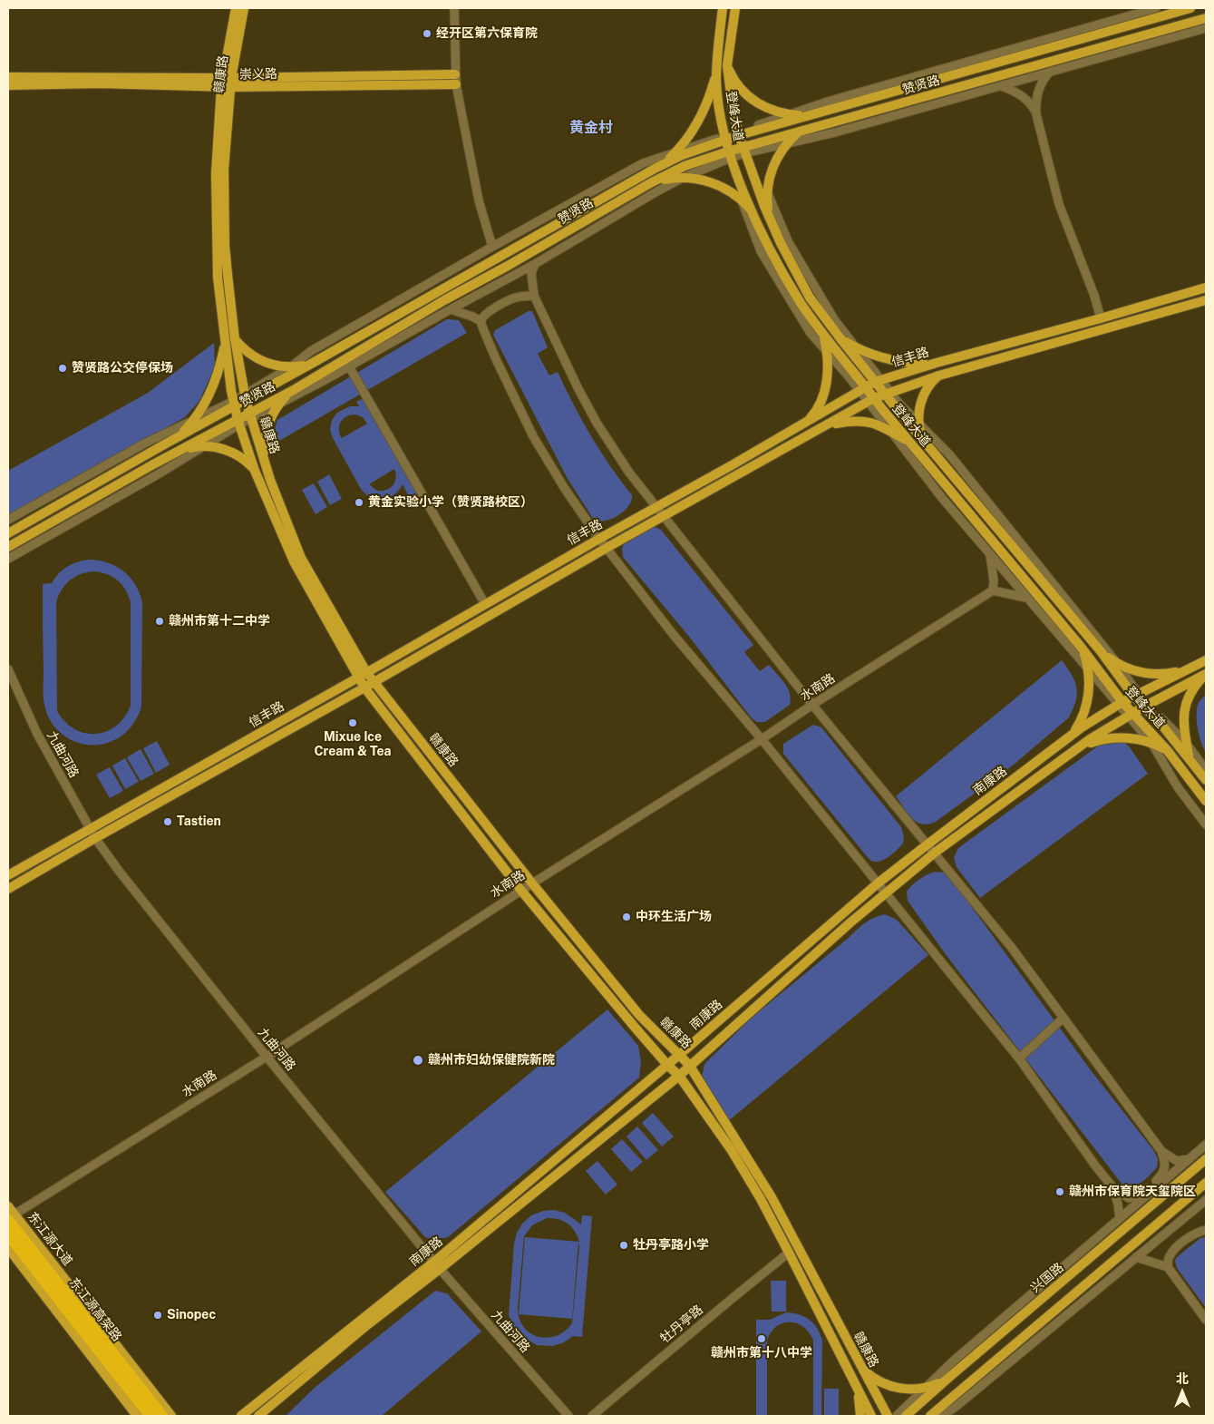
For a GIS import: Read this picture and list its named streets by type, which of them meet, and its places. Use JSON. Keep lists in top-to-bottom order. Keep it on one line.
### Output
{"streets":{"highway":["东江源高架路"],"main road":["赣康路","崇义路","赞贤路","登峰大道","信丰路","南康路","东江源大道","兴国路"],"street":["水南路","九曲河路","牡丹亭路"]},"crossings":[["赣康路","崇义路"],["赣康路","赞贤路"],["赣康路","信丰路"],["赣康路","水南路"],["赣康路","南康路"],["赣康路","牡丹亭路"],["赞贤路","登峰大道"],["登峰大道","信丰路"],["登峰大道","南康路"],["信丰路","九曲河路"],["水南路","九曲河路"],["水南路","东江源大道"],["水南路","东江源高架路"],["九曲河路","南康路"],["东江源大道","东江源高架路"]],"districts":["黄金村"],"places":["经开区第六保育院","赞贤路公交停保场","黄金实验小学（赞贤路校区）","赣州市第十二中学","Mixue Ice Cream & Tea","Tastien","中环生活广场","赣州市妇幼保健院新院","赣州市保育院天玺院区","牡丹亭路小学","Sinopec","赣州市第十八中学"],"north":"top"}
